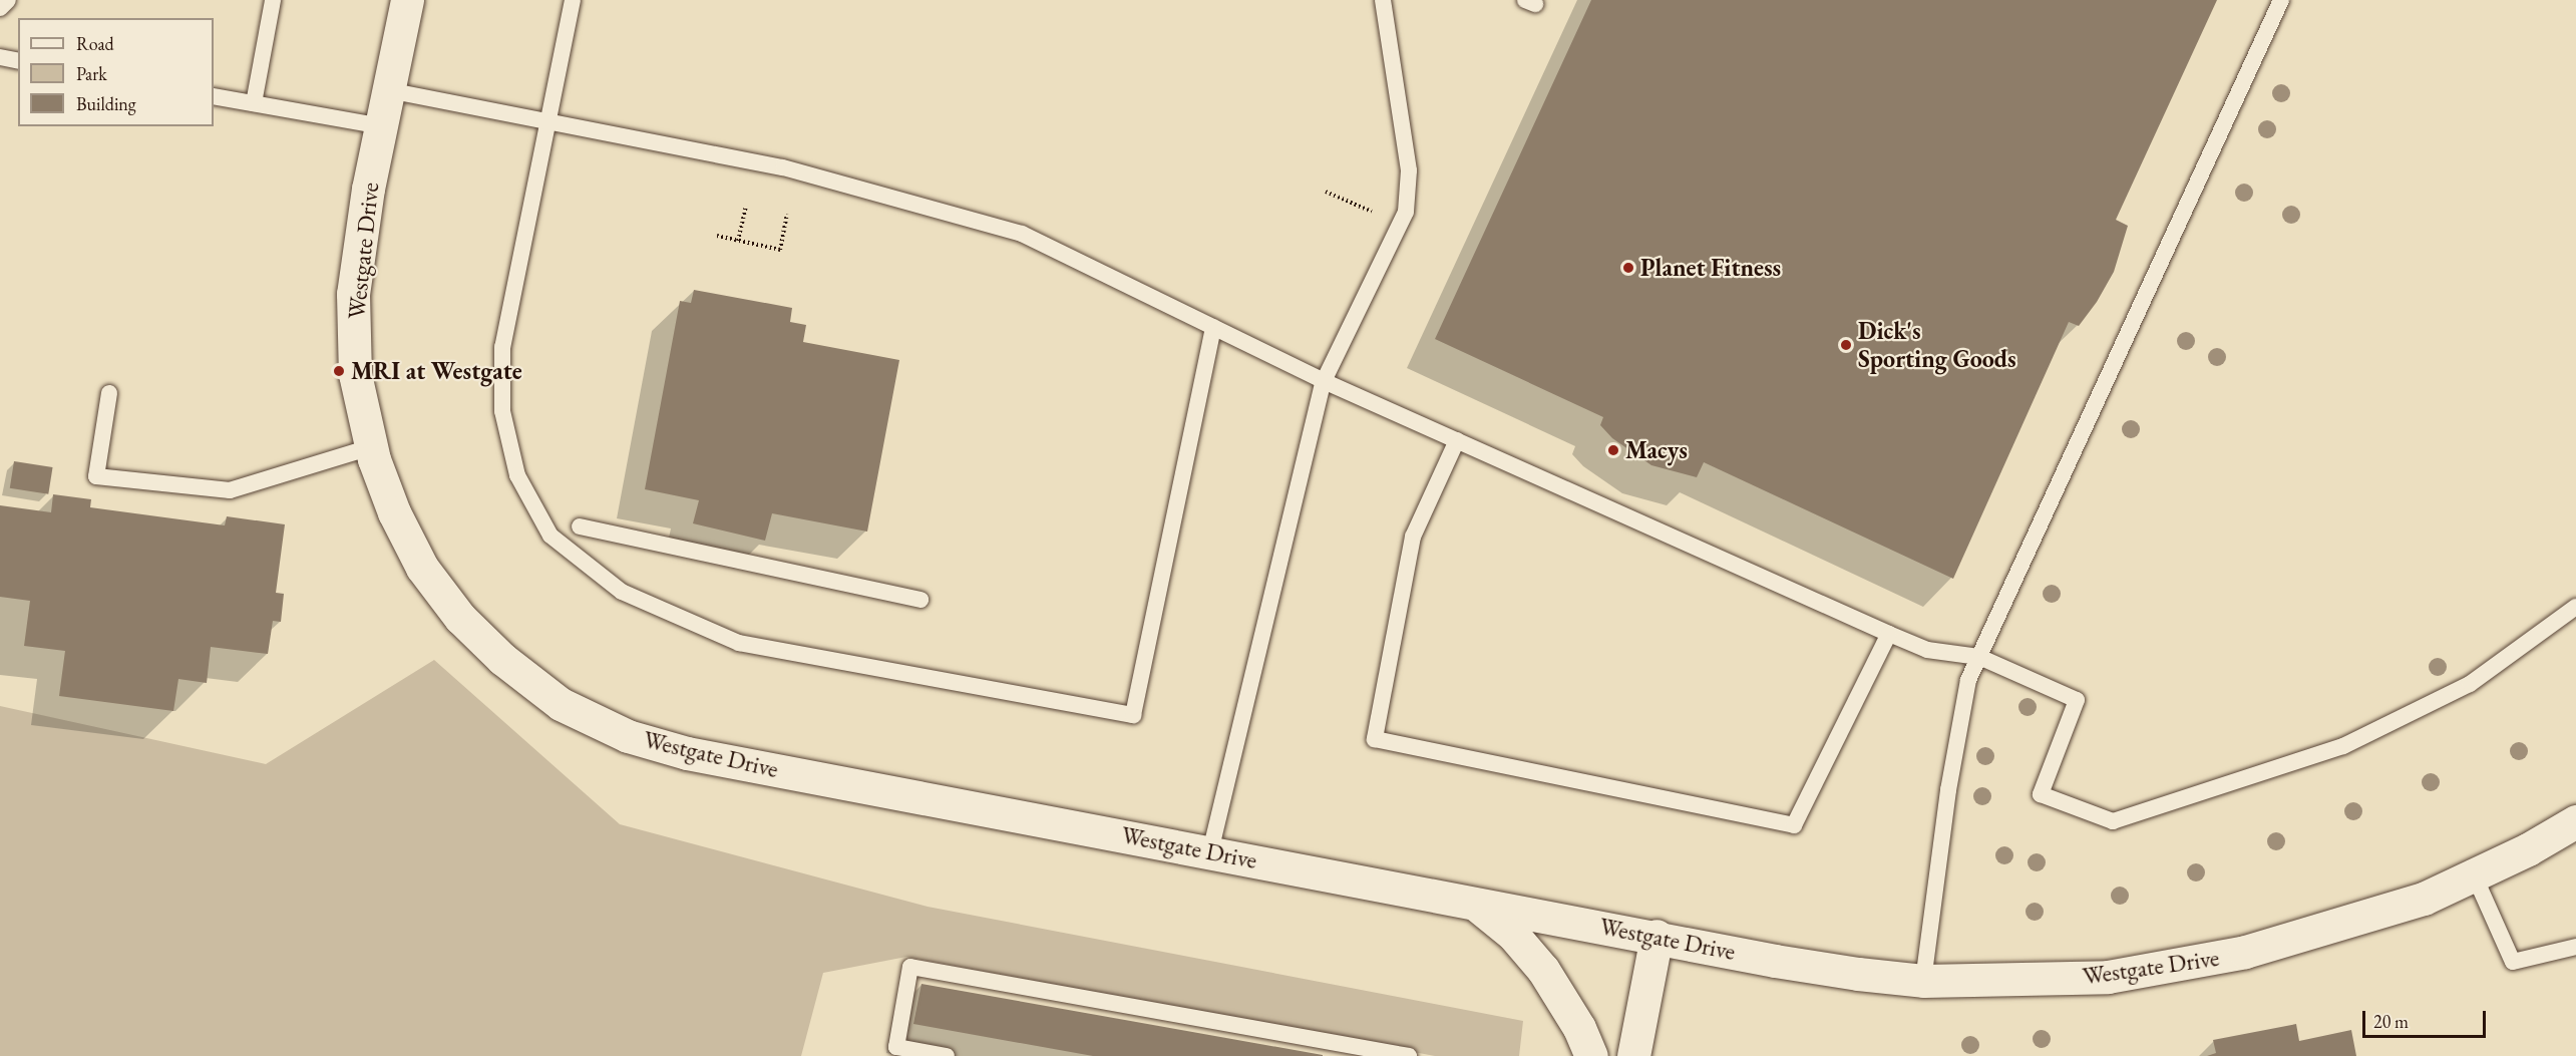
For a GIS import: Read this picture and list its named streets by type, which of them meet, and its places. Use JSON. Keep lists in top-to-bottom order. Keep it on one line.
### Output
{"streets":{"street":["Westgate Drive"]},"places":["Planet Fitness","Dick's Sporting Goods","MRI at Westgate","Macys"],"legend":["Road","Park","Building"],"scale_bar":"20 m"}
